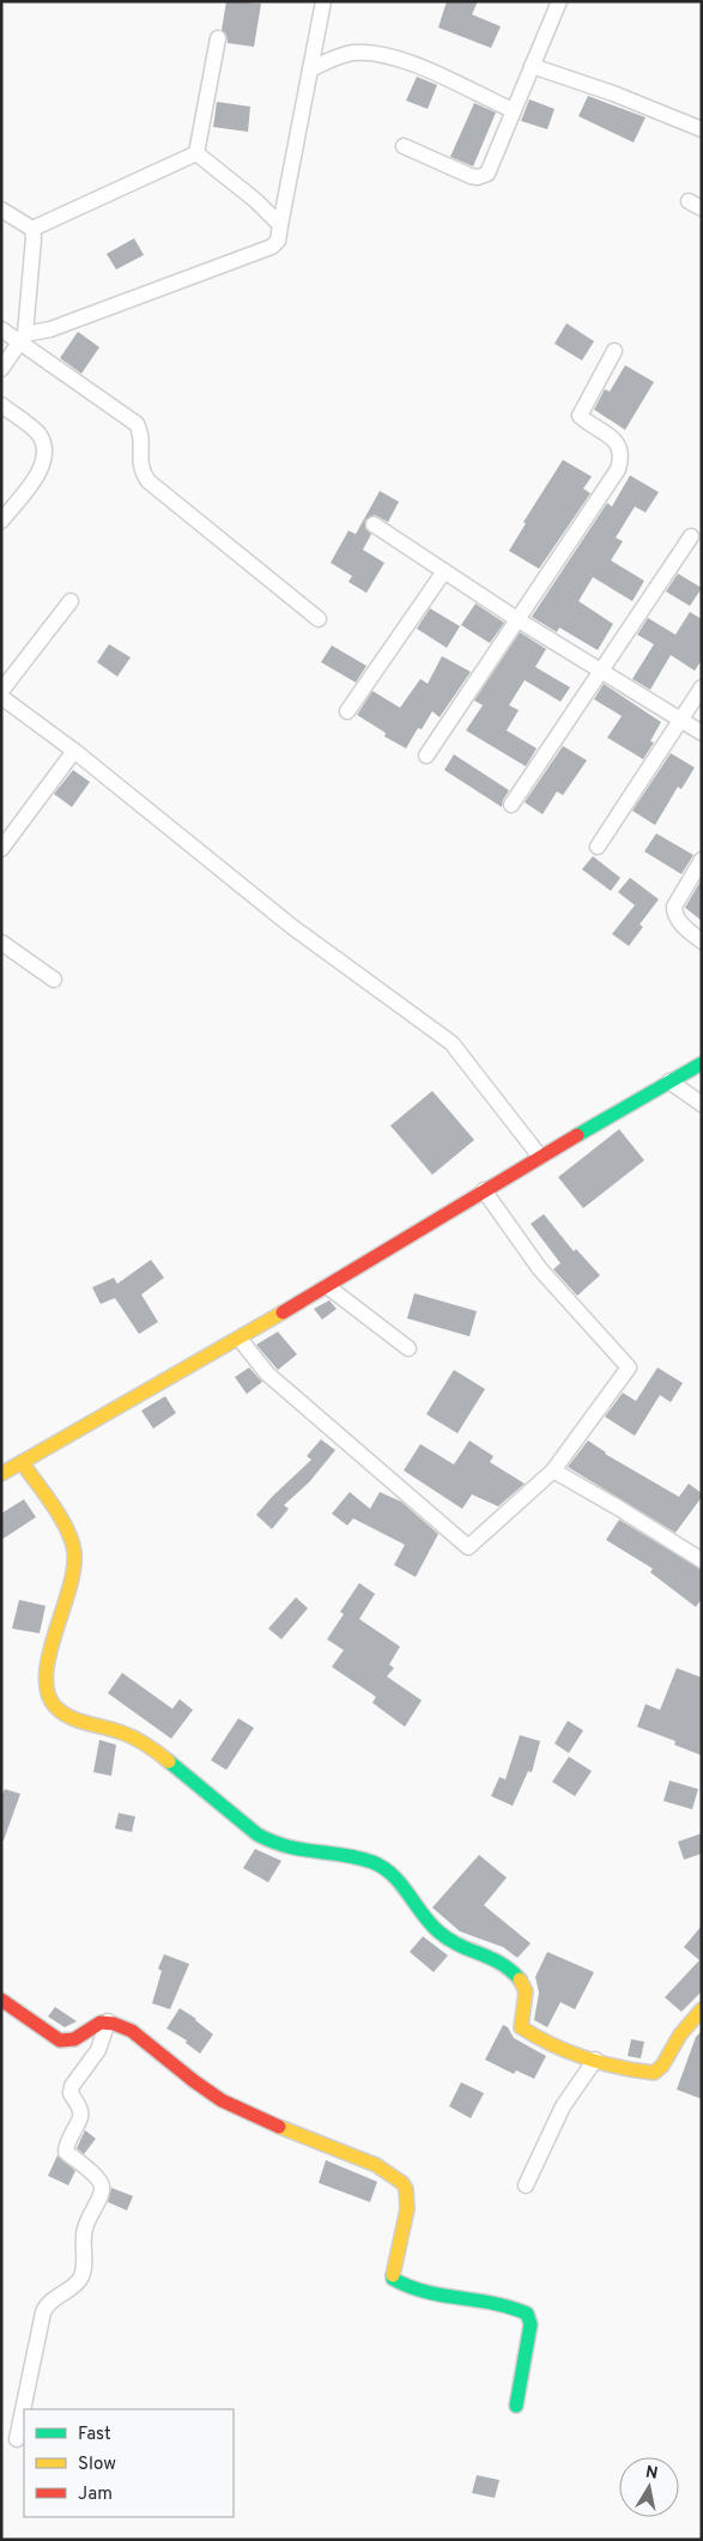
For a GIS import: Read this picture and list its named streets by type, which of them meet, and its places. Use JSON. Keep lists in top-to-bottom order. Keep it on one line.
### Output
{"legend":["Fast","Slow","Jam"],"north":"top"}
